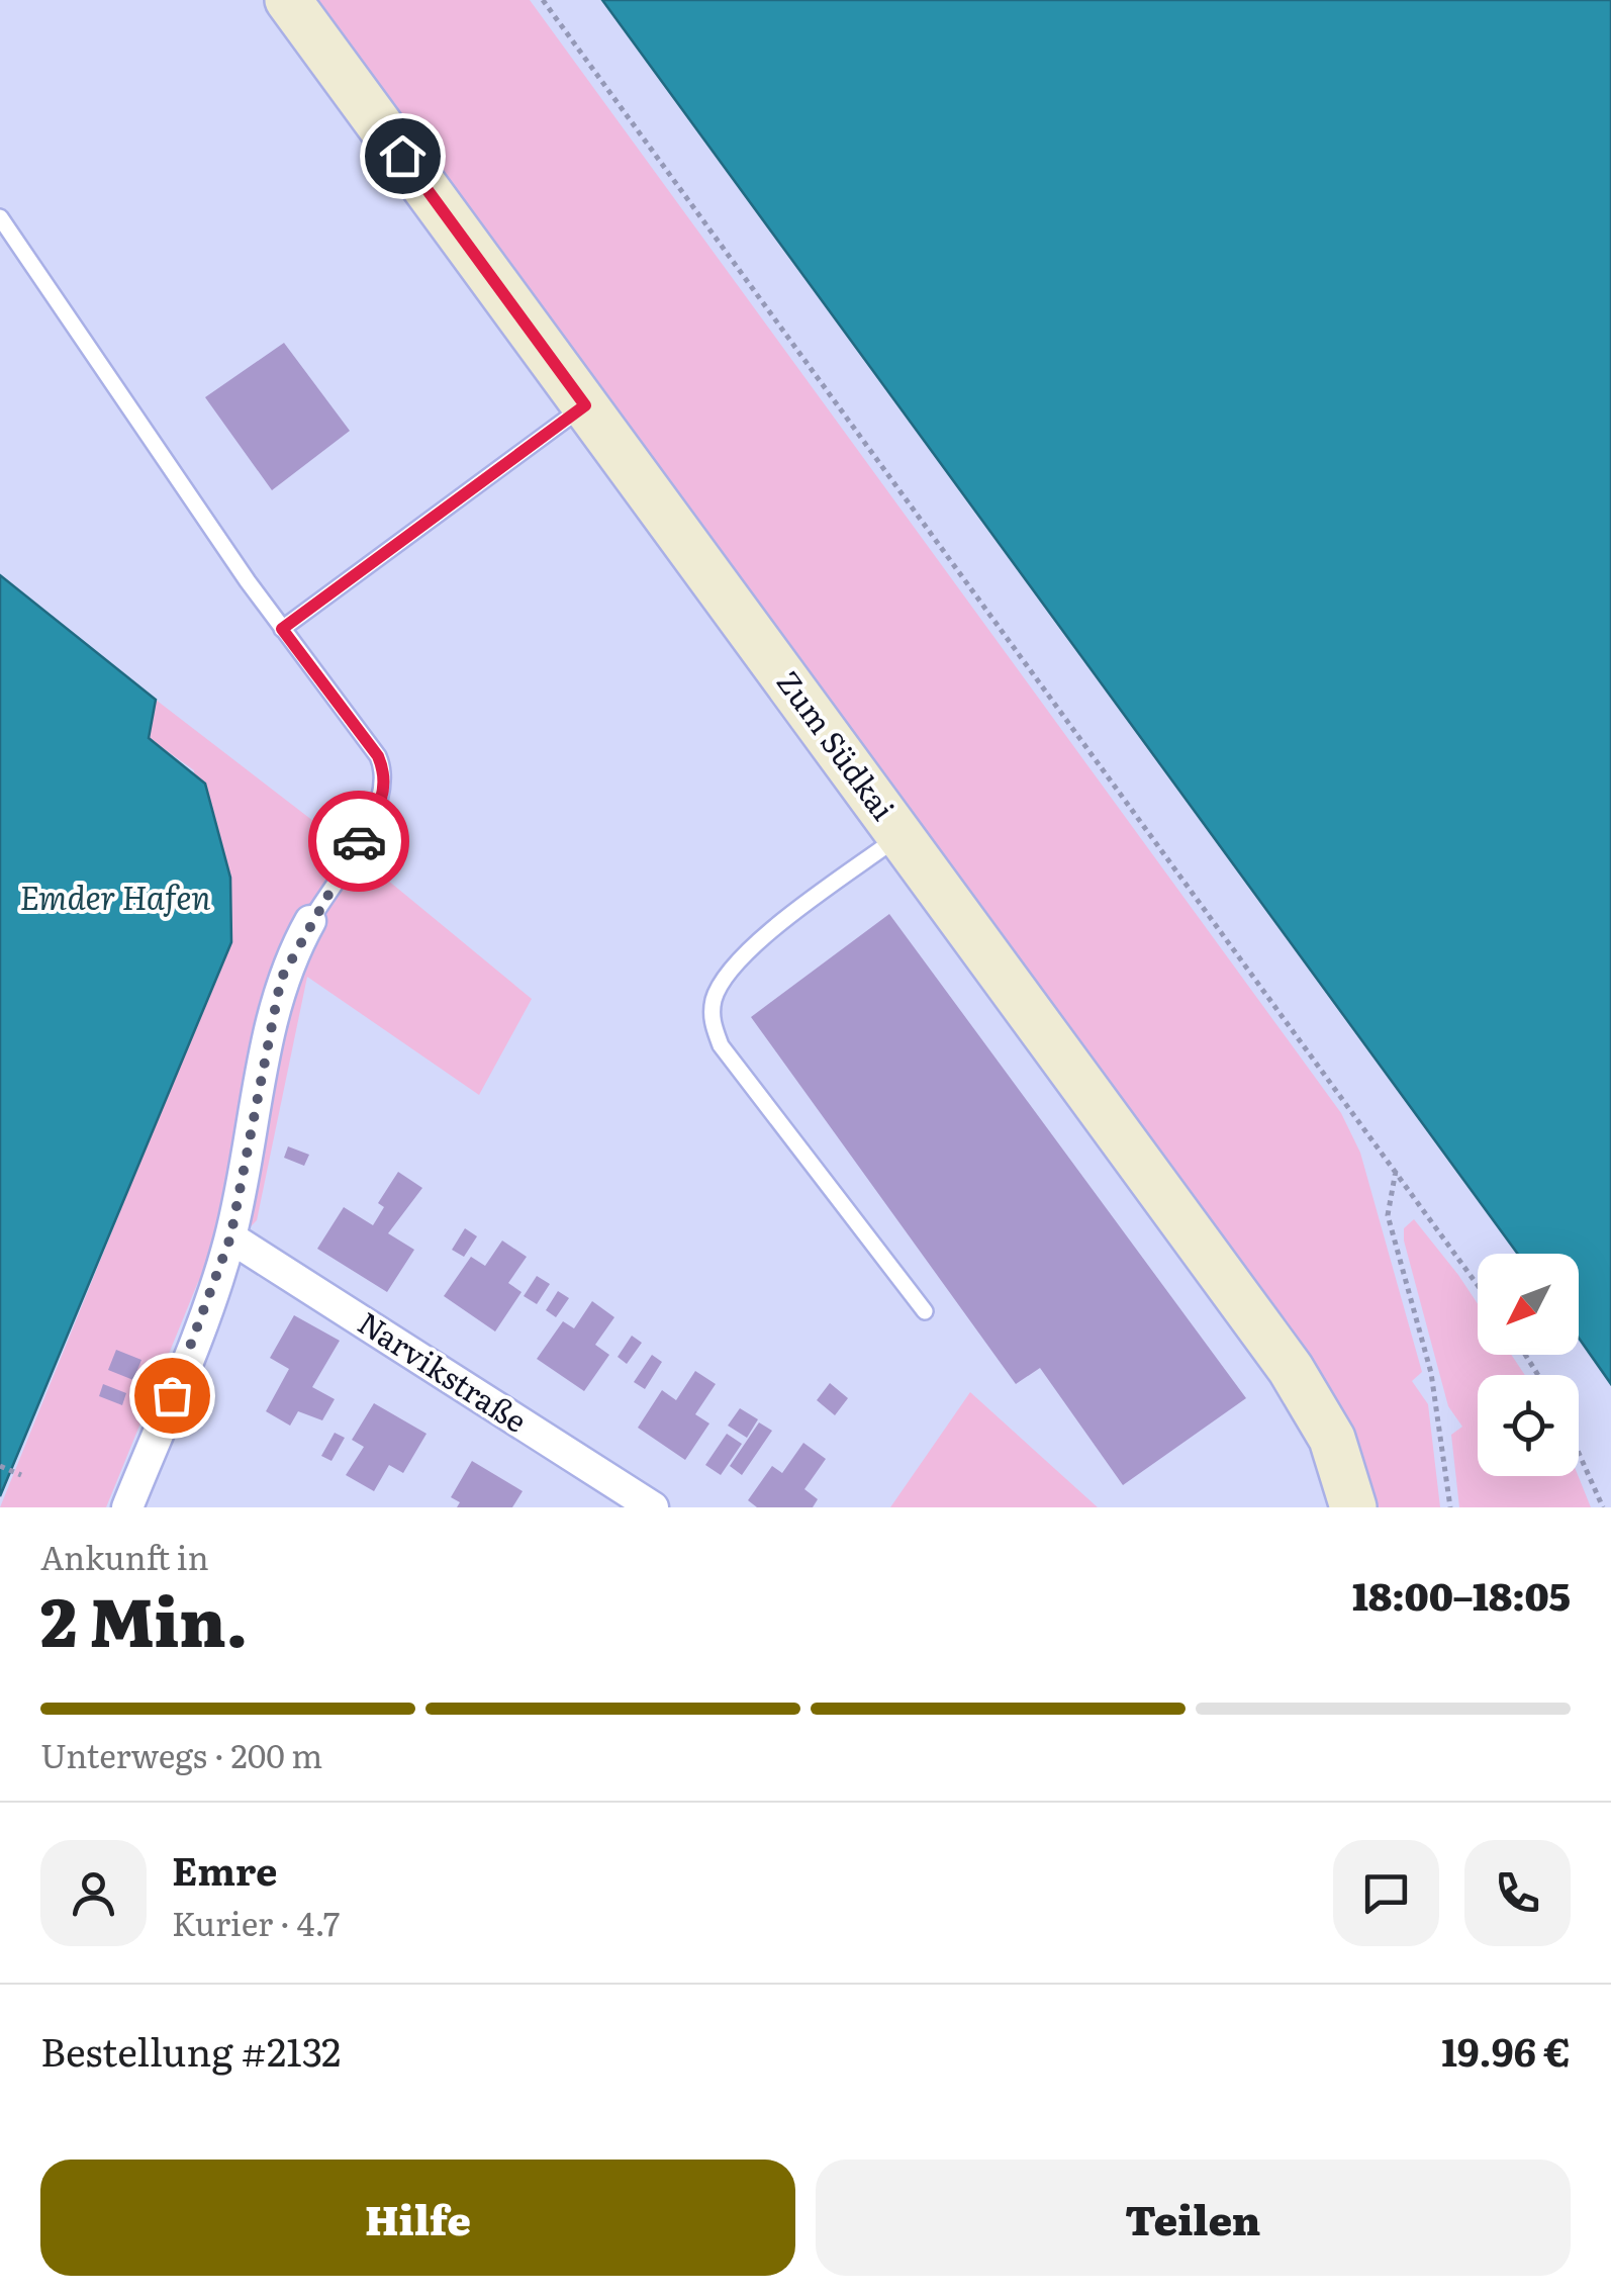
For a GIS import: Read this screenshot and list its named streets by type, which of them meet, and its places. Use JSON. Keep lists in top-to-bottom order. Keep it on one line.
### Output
{"streets":{"street":["Zum Südkai","Narvikstraße"]},"water":["Emder Hafen"],"north":"bottom left","page":{"heading":["2 Min.","Ankunft in","18:00–18:05"],"panel":["Emre","Kurier · 4.7","Bestellung #2132","19.96 €"],"bar":"Unterwegs · 200 m","buttons":["Hilfe","Teilen"]}}
